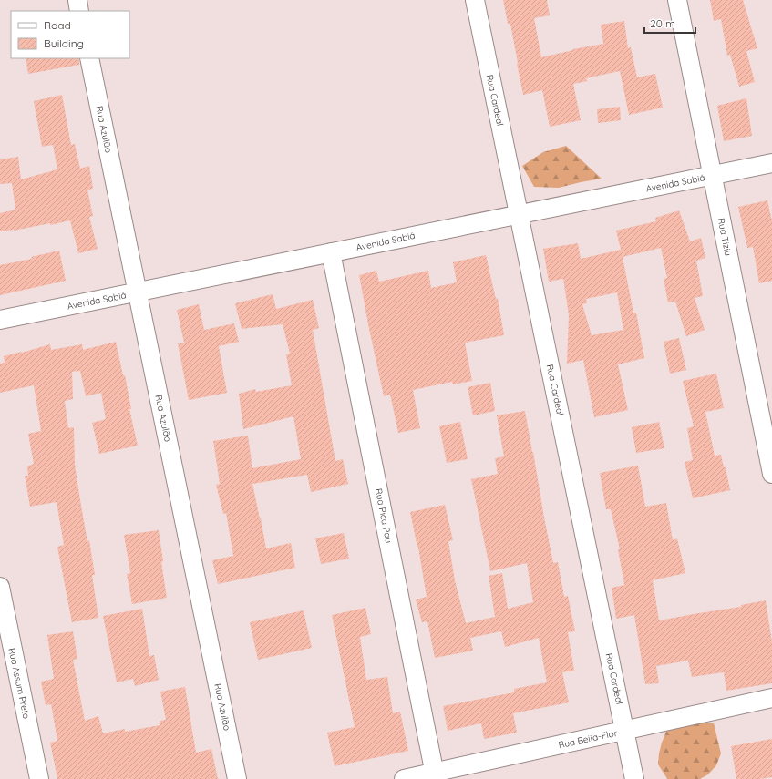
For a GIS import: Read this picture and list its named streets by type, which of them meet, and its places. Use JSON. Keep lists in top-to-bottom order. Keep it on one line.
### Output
{"streets":{"street":["Rua Cardeal","Rua Azulão","Avenida Sabiá","Rua Tiziu","Rua Pica Pau","Rua Assum Preto","Rua Beija-Flor"]},"crossings":[["Rua Cardeal","Avenida Sabiá"],["Rua Cardeal","Rua Beija-Flor"],["Rua Azulão","Avenida Sabiá"],["Avenida Sabiá","Rua Tiziu"],["Avenida Sabiá","Rua Pica Pau"],["Rua Pica Pau","Rua Beija-Flor"]],"legend":["Road","Building"],"scale_bar":"20 m"}
